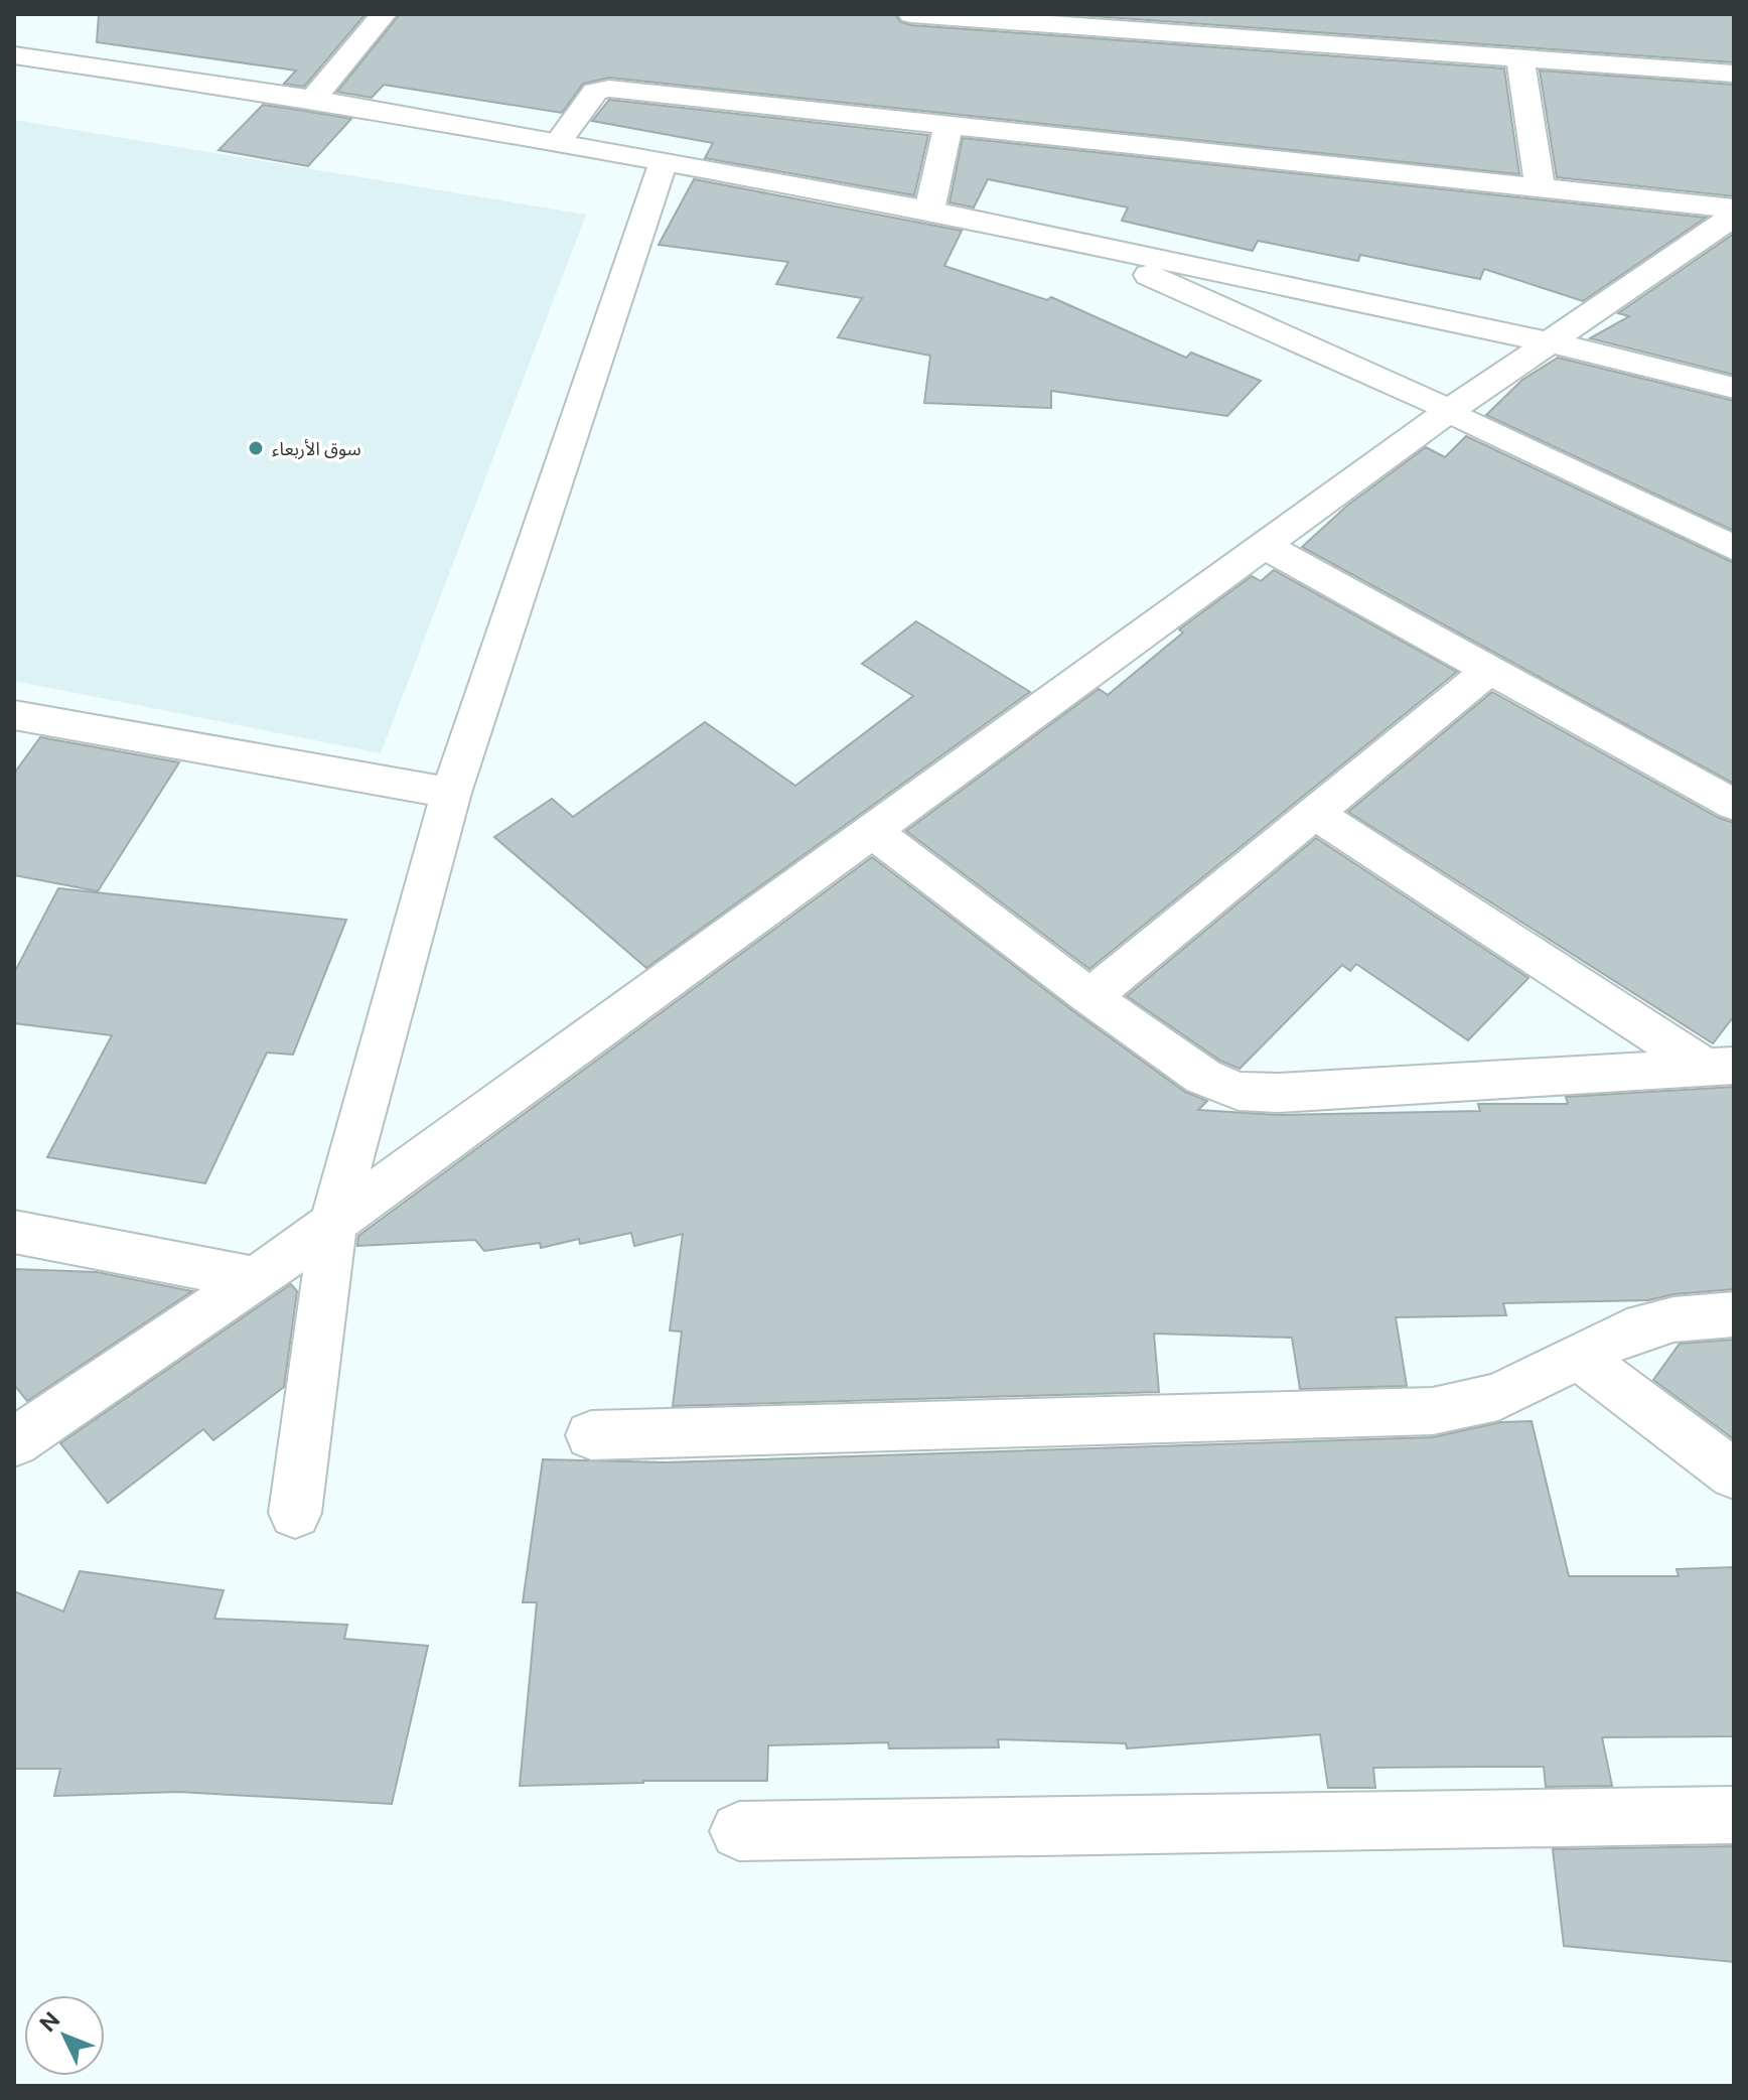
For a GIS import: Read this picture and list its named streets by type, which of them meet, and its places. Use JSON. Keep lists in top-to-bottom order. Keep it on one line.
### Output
{"places":["سوق الأربعاء"],"north":"top left"}
